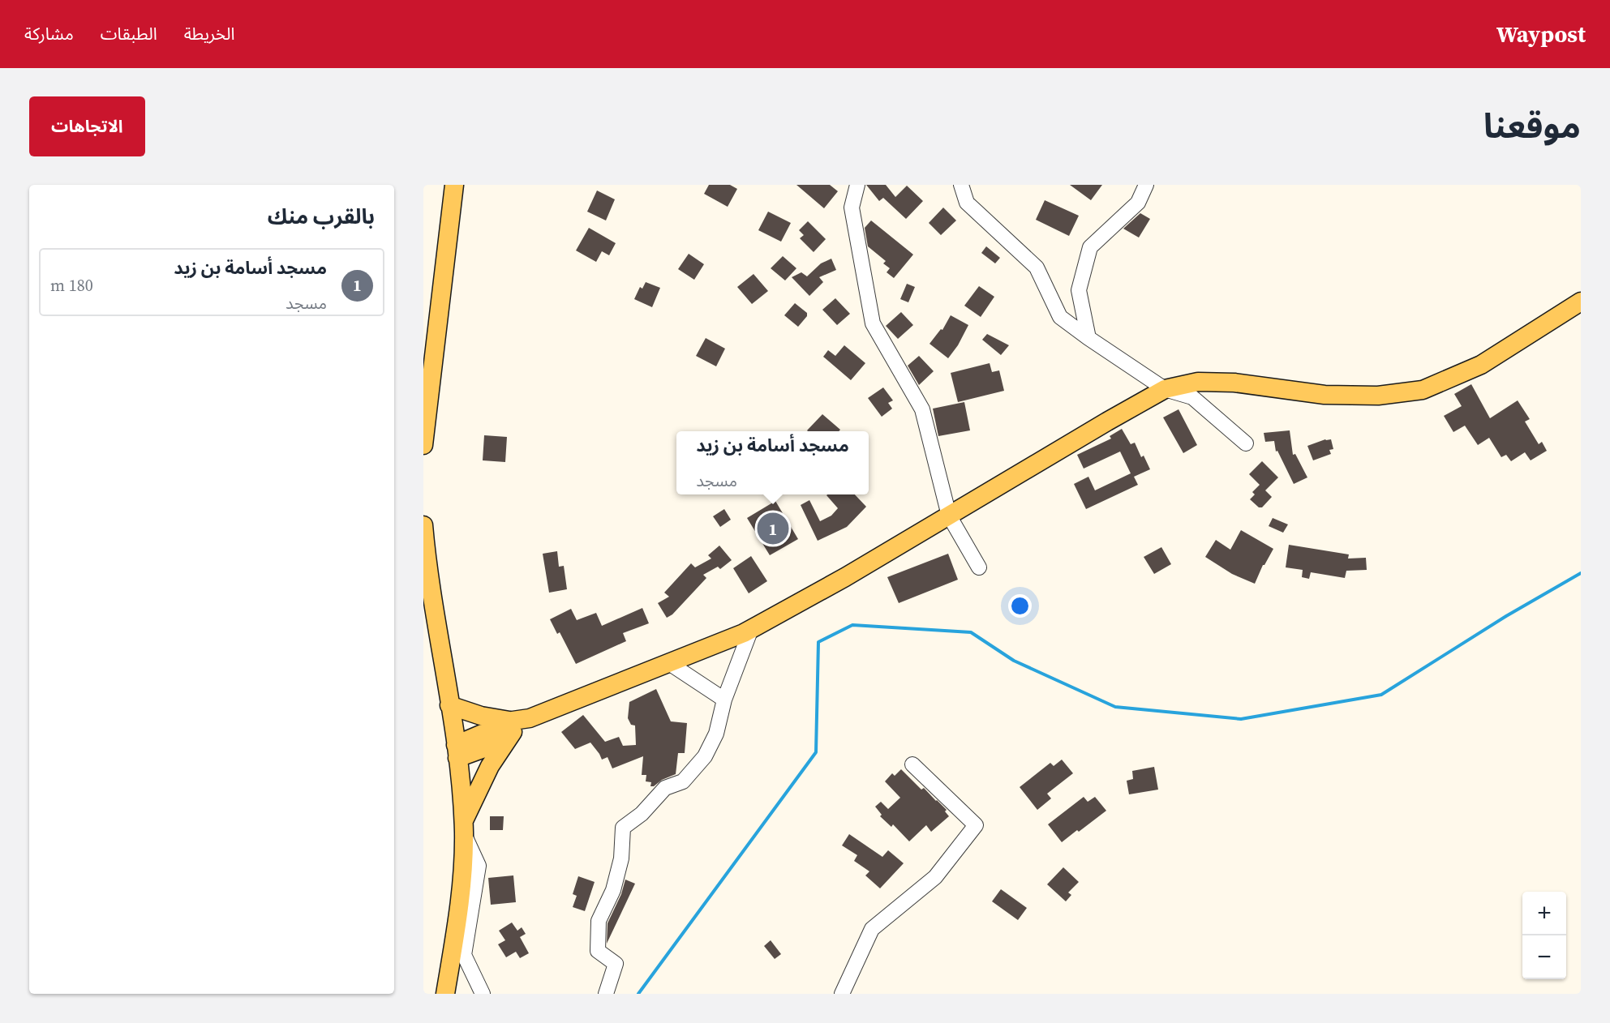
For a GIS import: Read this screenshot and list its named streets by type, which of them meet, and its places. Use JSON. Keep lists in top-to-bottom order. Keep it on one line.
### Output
{"page":{"header":"Waypost","nav":["الخريطة","الطبقات","مشاركة"],"title":"موقعنا","buttons":"الاتجاهات","heading":"بالقرب منك","list":[{"mark":"1","name":"مسجد أسامة بن زيد","note":"مسجد","value":"180 m"}],"popup":["مسجد أسامة بن زيد","مسجد"],"pins":"1","map_buttons":["+","−"]}}
